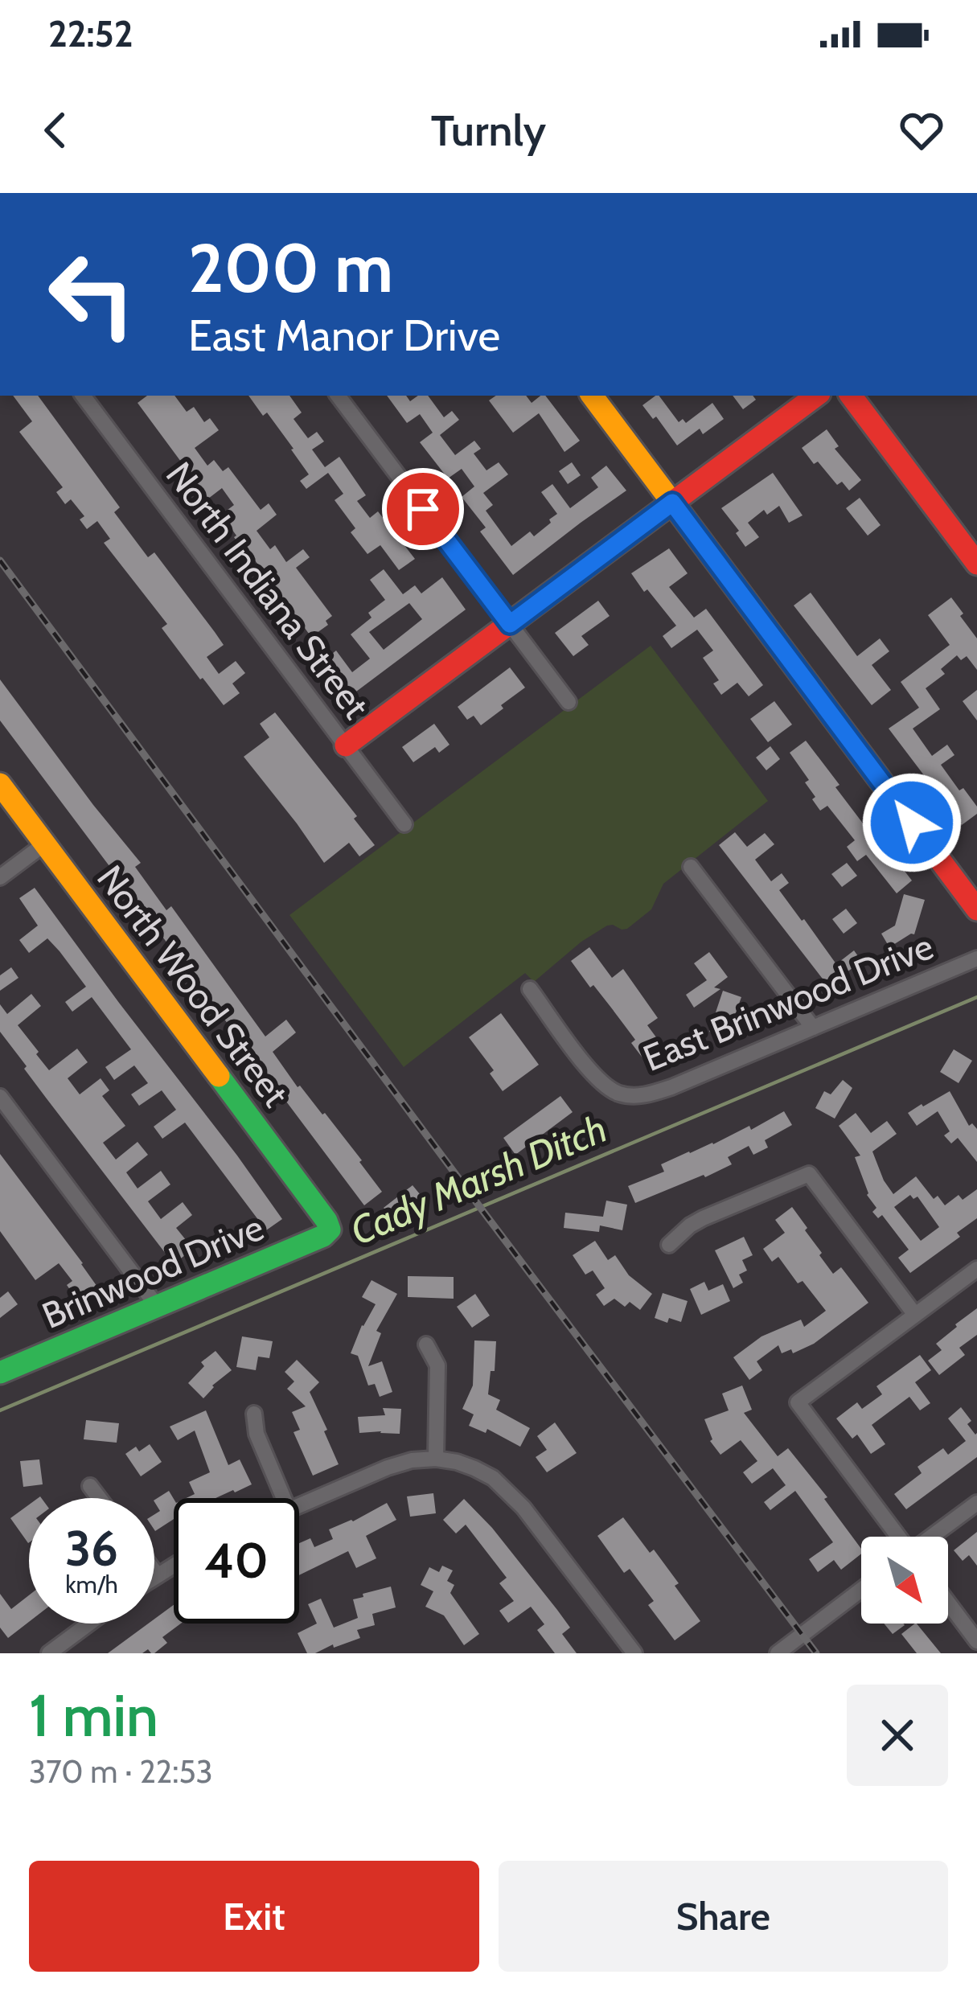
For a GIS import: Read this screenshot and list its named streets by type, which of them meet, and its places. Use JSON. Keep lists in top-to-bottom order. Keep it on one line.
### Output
{"streets":{"street":["North Indiana Street","North Wood Street","East Brinwood Drive","Brinwood Drive"]},"crossings":[["North Wood Street","Brinwood Drive"]],"water":["Cady Marsh Ditch"],"north":"bottom right","page":{"status":"22:52","header":"Turnly","turn":["200 m","East Manor Drive"],"speed":"36 km/h","limit":"40","heading":["1 min","370 m · 22:53"],"buttons":["Exit","Share"]}}
